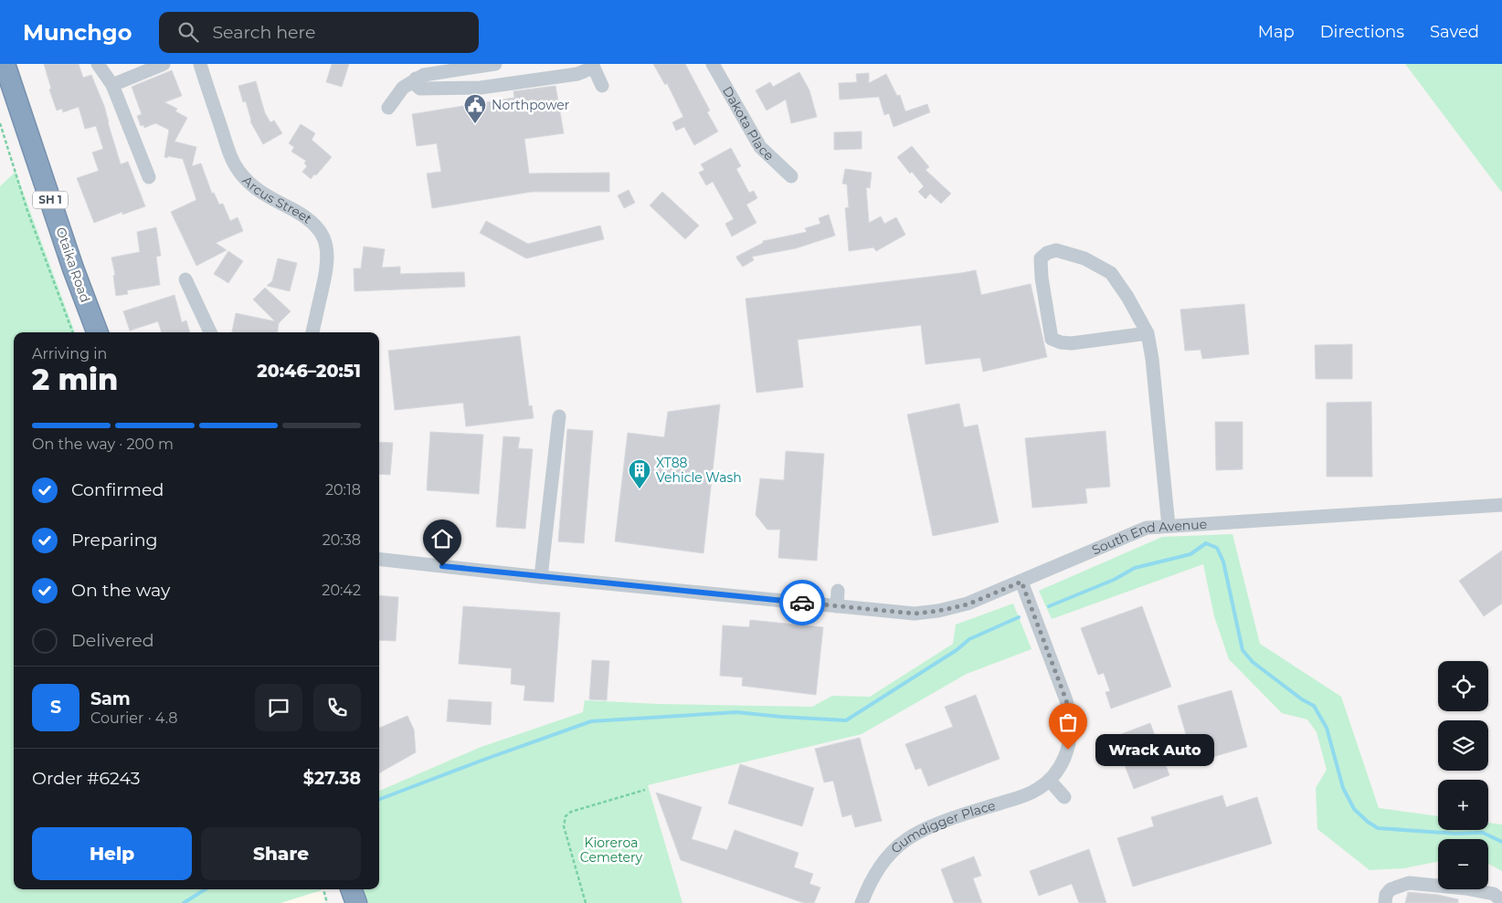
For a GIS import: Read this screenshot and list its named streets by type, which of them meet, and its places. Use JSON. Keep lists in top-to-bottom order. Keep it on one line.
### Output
{"streets":{"highway":["SH 1","Otaika Road"],"street":["Dakota Place","Arcus Street","South End Avenue","Gumdigger Place"]},"crossings":[["South End Avenue","Gumdigger Place"]],"parks":["Kioreroa Cemetery"],"places":{"public building":["Northpower"],"building":["XT88 Vehicle Wash"],"other":["Wrack Auto"]},"page":{"header":"Munchgo","search":"Search here","nav":["Map","Directions","Saved"],"heading":["2 min","Arriving in","20:46–20:51"],"panel":["Sam","Courier · 4.8","Order #6243","$27.38"],"bar":"On the way · 200 m","list":[["Confirmed","20:18"],["Preparing","20:38"],["On the way","20:42"],"Delivered"],"map_buttons":["+","−"],"round":"S","bubble":"Wrack Auto","buttons":["Help","Share"]}}
